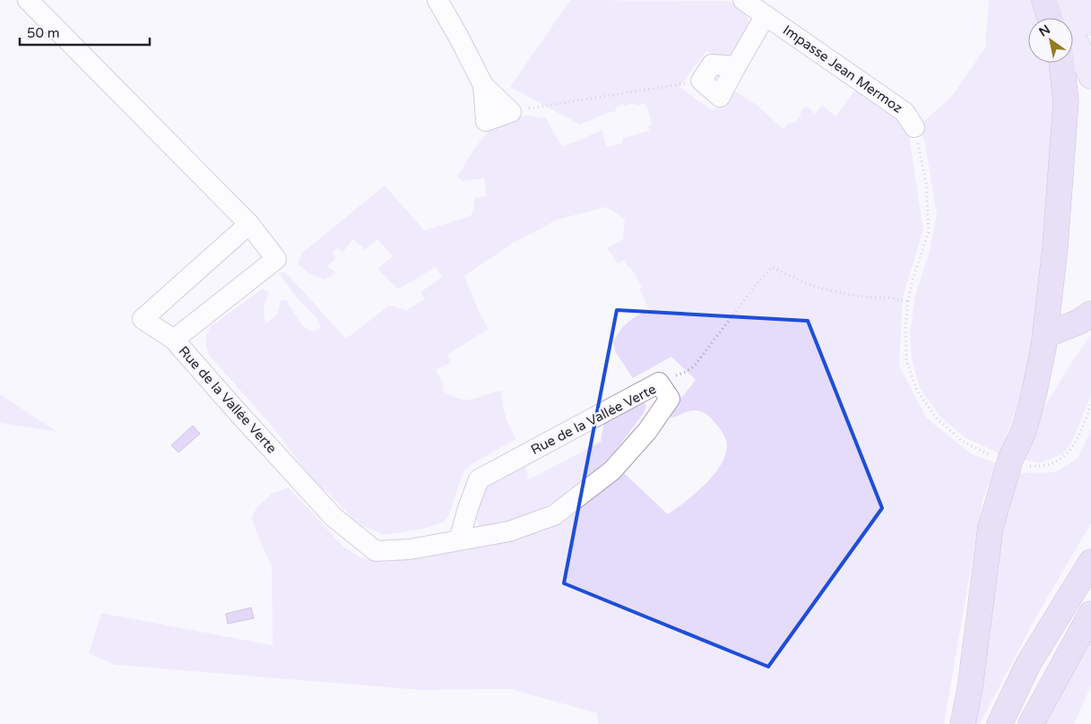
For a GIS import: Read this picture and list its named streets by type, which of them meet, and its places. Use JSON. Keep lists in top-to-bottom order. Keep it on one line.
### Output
{"streets":{"street":["Impasse Jean Mermoz","Rue de la Vallée Verte"]},"scale_bar":"50 m","north":"top left"}
